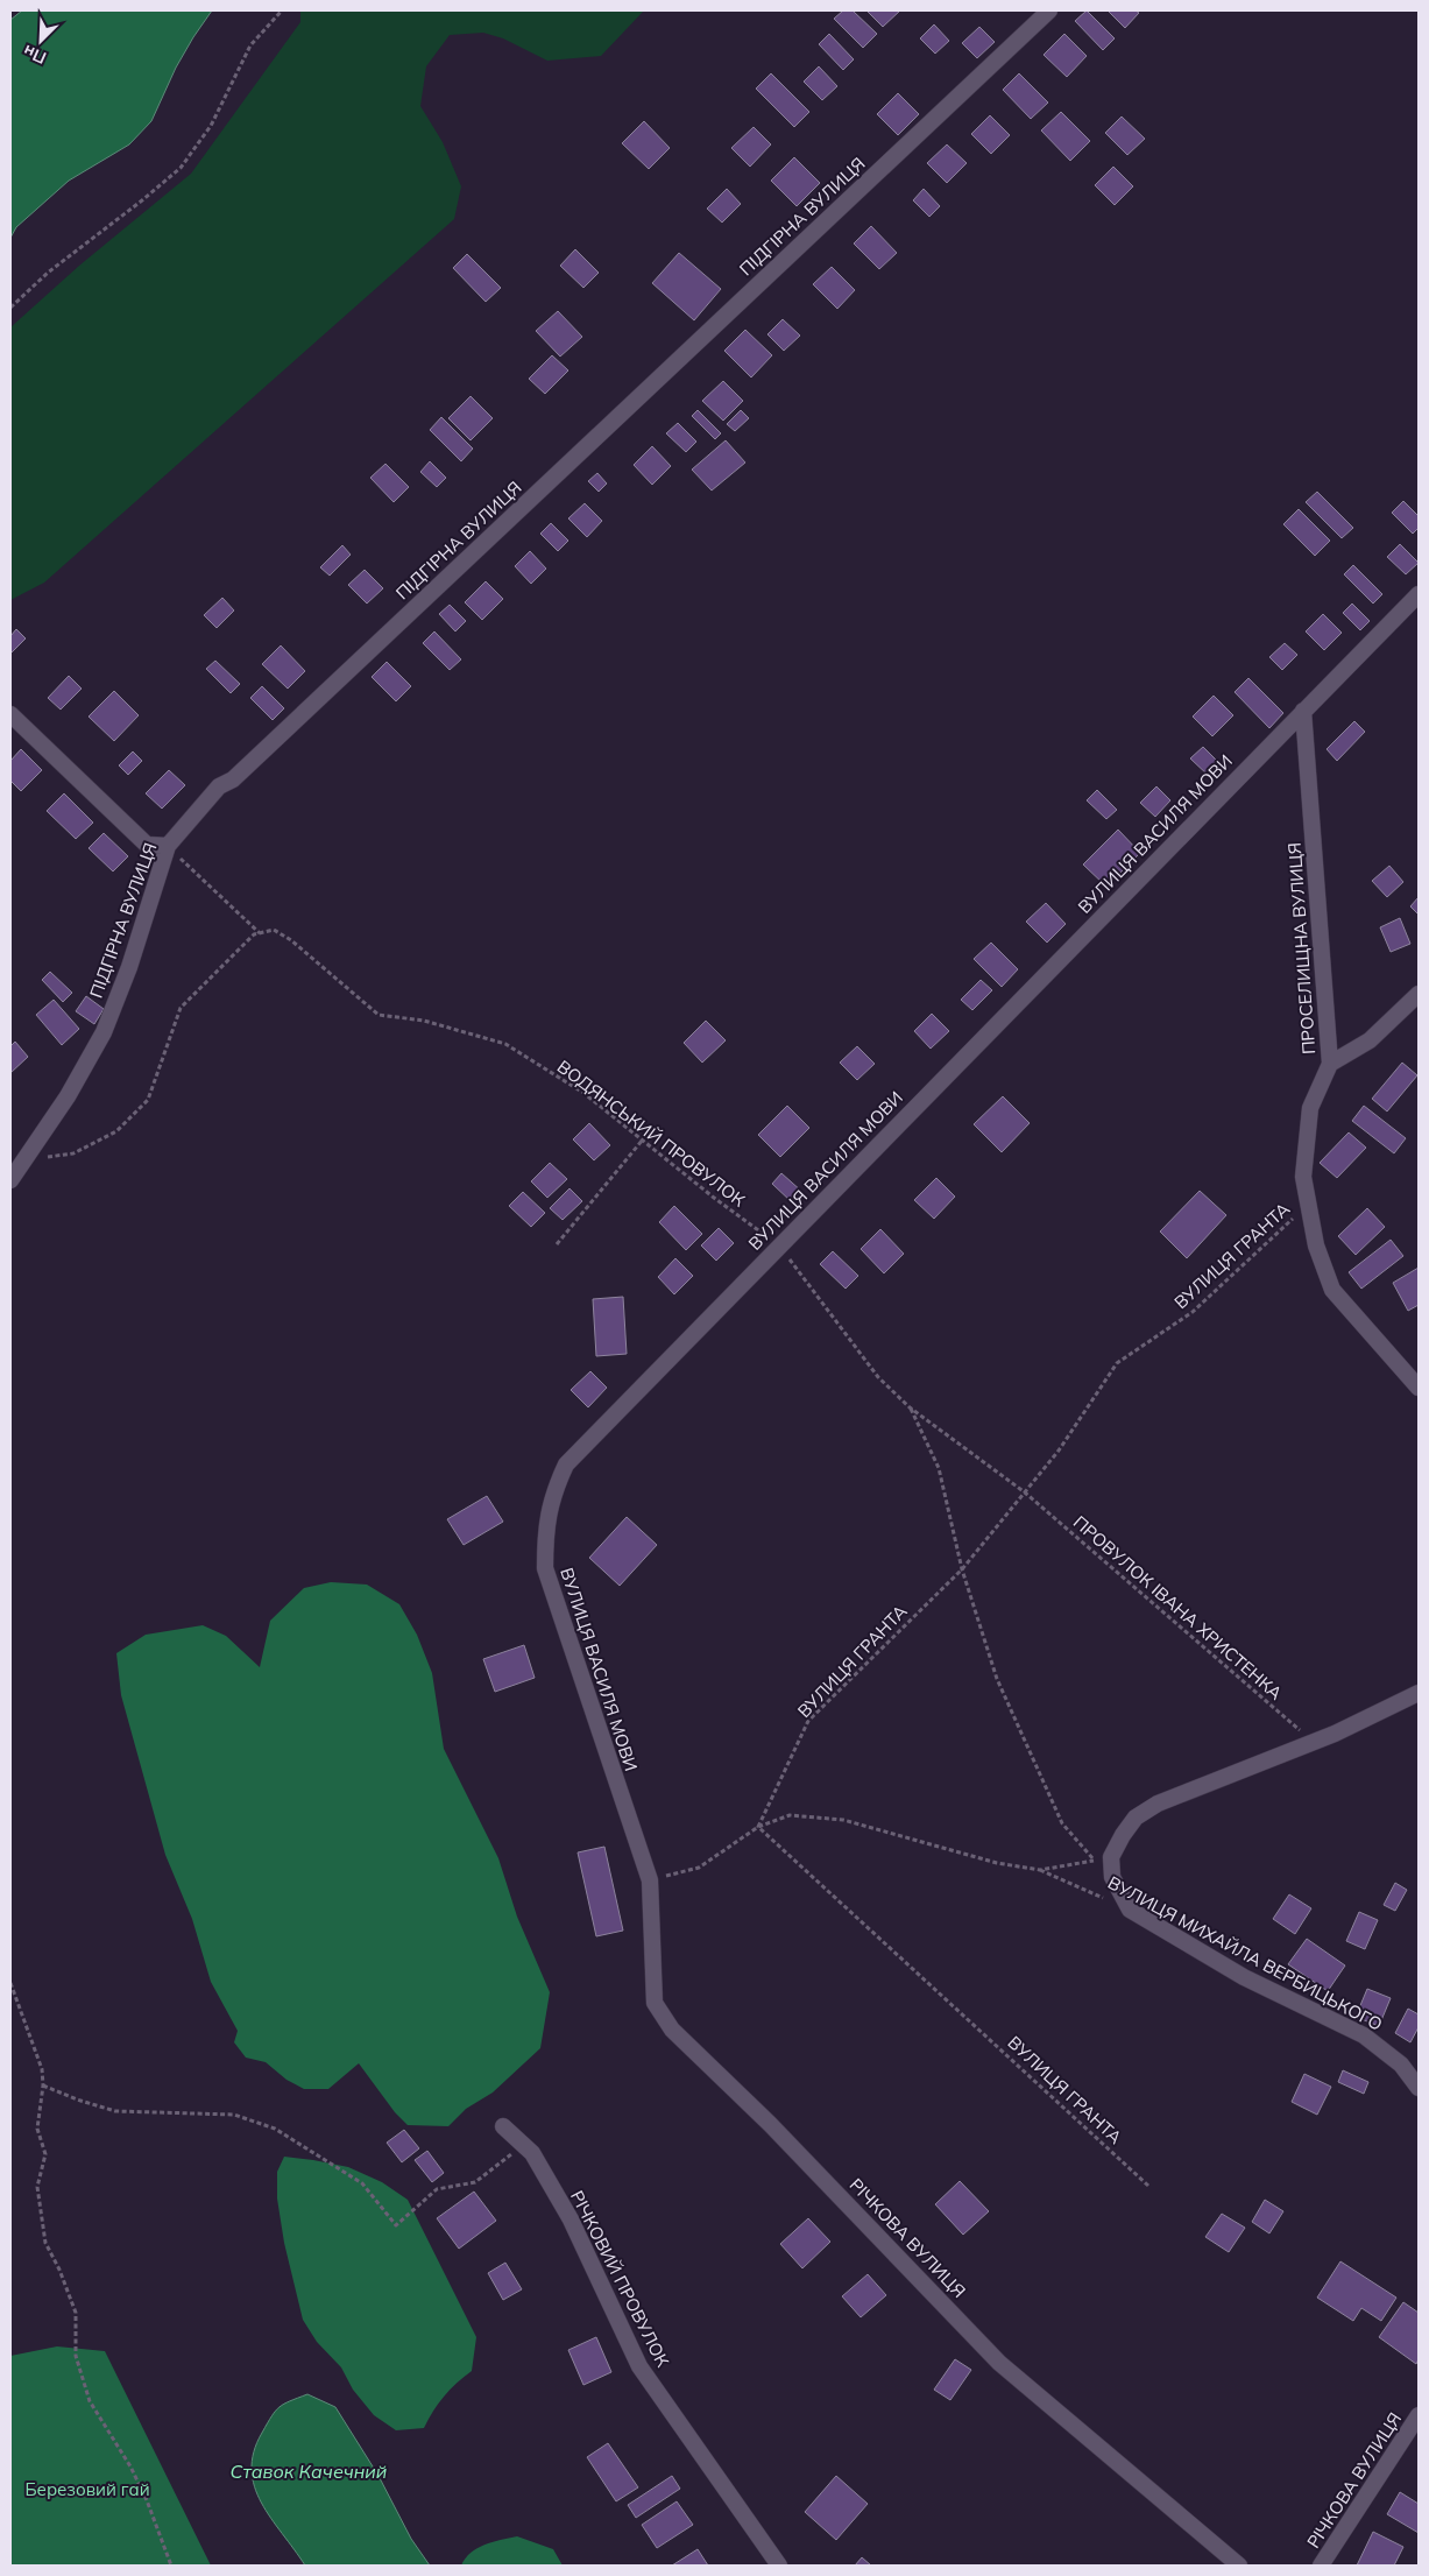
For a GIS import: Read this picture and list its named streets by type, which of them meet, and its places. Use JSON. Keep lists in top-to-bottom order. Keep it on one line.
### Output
{"streets":{"street":["ПІДГІРНА ВУЛИЦЯ","ВУЛИЦЯ ВАСИЛЯ МОВИ","ПРОСЕЛИЩНА ВУЛИЦЯ","ВУЛИЦЯ МИХАЙЛА ВЕРБИЦЬКОГО","РІЧКОВА ВУЛИЦЯ","РІЧКОВИЙ ПРОВУЛОК"],"path":["ВОДЯНСЬКИЙ ПРОВУЛОК","ВУЛИЦЯ ГРАНТА","ПРОВУЛОК ІВАНА ХРИСТЕНКА"]},"crossings":[["ВУЛИЦЯ ВАСИЛЯ МОВИ","ПРОСЕЛИЩНА ВУЛИЦЯ"],["ВУЛИЦЯ ВАСИЛЯ МОВИ","ВОДЯНСЬКИЙ ПРОВУЛОК"],["ВУЛИЦЯ ВАСИЛЯ МОВИ","ВУЛИЦЯ МИХАЙЛА ВЕРБИЦЬКОГО"],["ВУЛИЦЯ ВАСИЛЯ МОВИ","РІЧКОВА ВУЛИЦЯ"],["ПРОСЕЛИЩНА ВУЛИЦЯ","ВУЛИЦЯ ГРАНТА"],["ВОДЯНСЬКИЙ ПРОВУЛОК","ВУЛИЦЯ ГРАНТА"],["ВОДЯНСЬКИЙ ПРОВУЛОК","ПРОВУЛОК ІВАНА ХРИСТЕНКА"],["ВУЛИЦЯ ГРАНТА","ПРОВУЛОК ІВАНА ХРИСТЕНКА"],["ВУЛИЦЯ ГРАНТА","ВУЛИЦЯ МИХАЙЛА ВЕРБИЦЬКОГО"],["ВУЛИЦЯ МИХАЙЛА ВЕРБИЦЬКОГО","РІЧКОВА ВУЛИЦЯ"]],"water":["Ставок Качечний"],"parks":["Березовий гай"],"north":"bottom left"}
